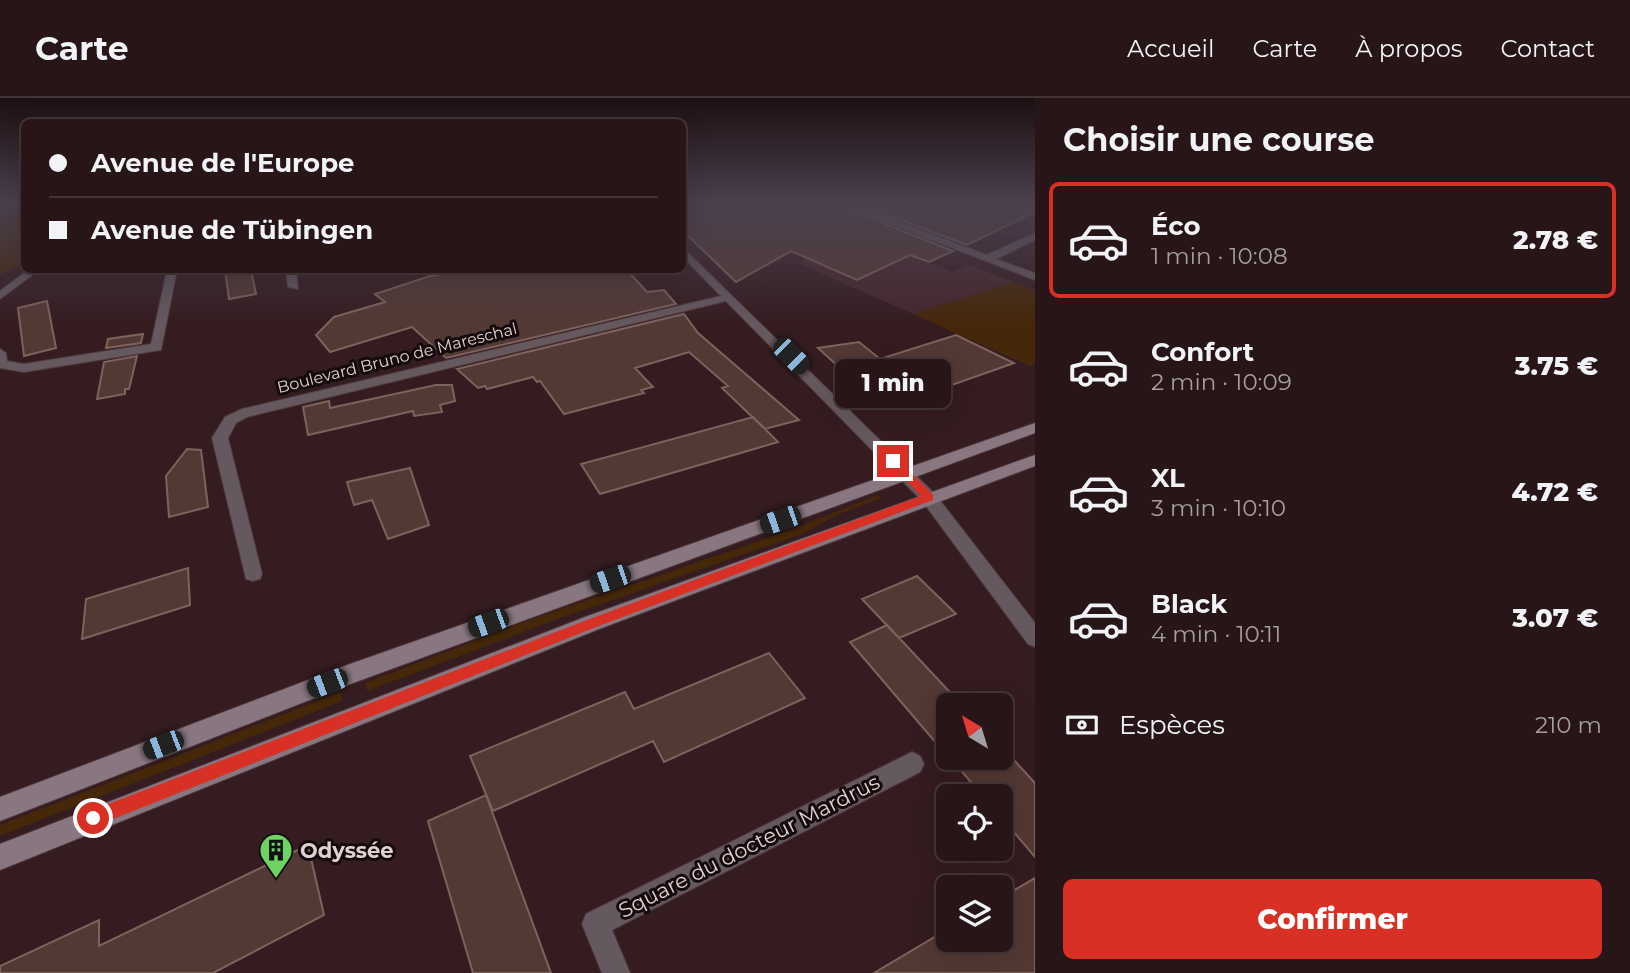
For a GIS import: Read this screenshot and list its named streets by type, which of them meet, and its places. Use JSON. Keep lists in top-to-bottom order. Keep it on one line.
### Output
{"streets":{"street":["Boulevard Bruno de Mareschal","Square du docteur Mardrus"]},"places":{"building":["Odyssée"]},"north":"top left","page":{"header":"Carte","nav":["Accueil","Carte","À propos","Contact"],"heading":"Choisir une course","banner":["Avenue de l'Europe","Avenue de Tübingen"],"list":[{"name":"Éco","note":"1 min · 10:08","value":"2.78 €"},{"name":"Confort","note":"2 min · 10:09","value":"3.75 €"},{"name":"XL","note":"3 min · 10:10","value":"4.72 €"},{"name":"Black","note":"4 min · 10:11","value":"3.07 €"}],"bubble":"1 min","pay":["Espèces","210 m"],"buttons":"Confirmer"}}
